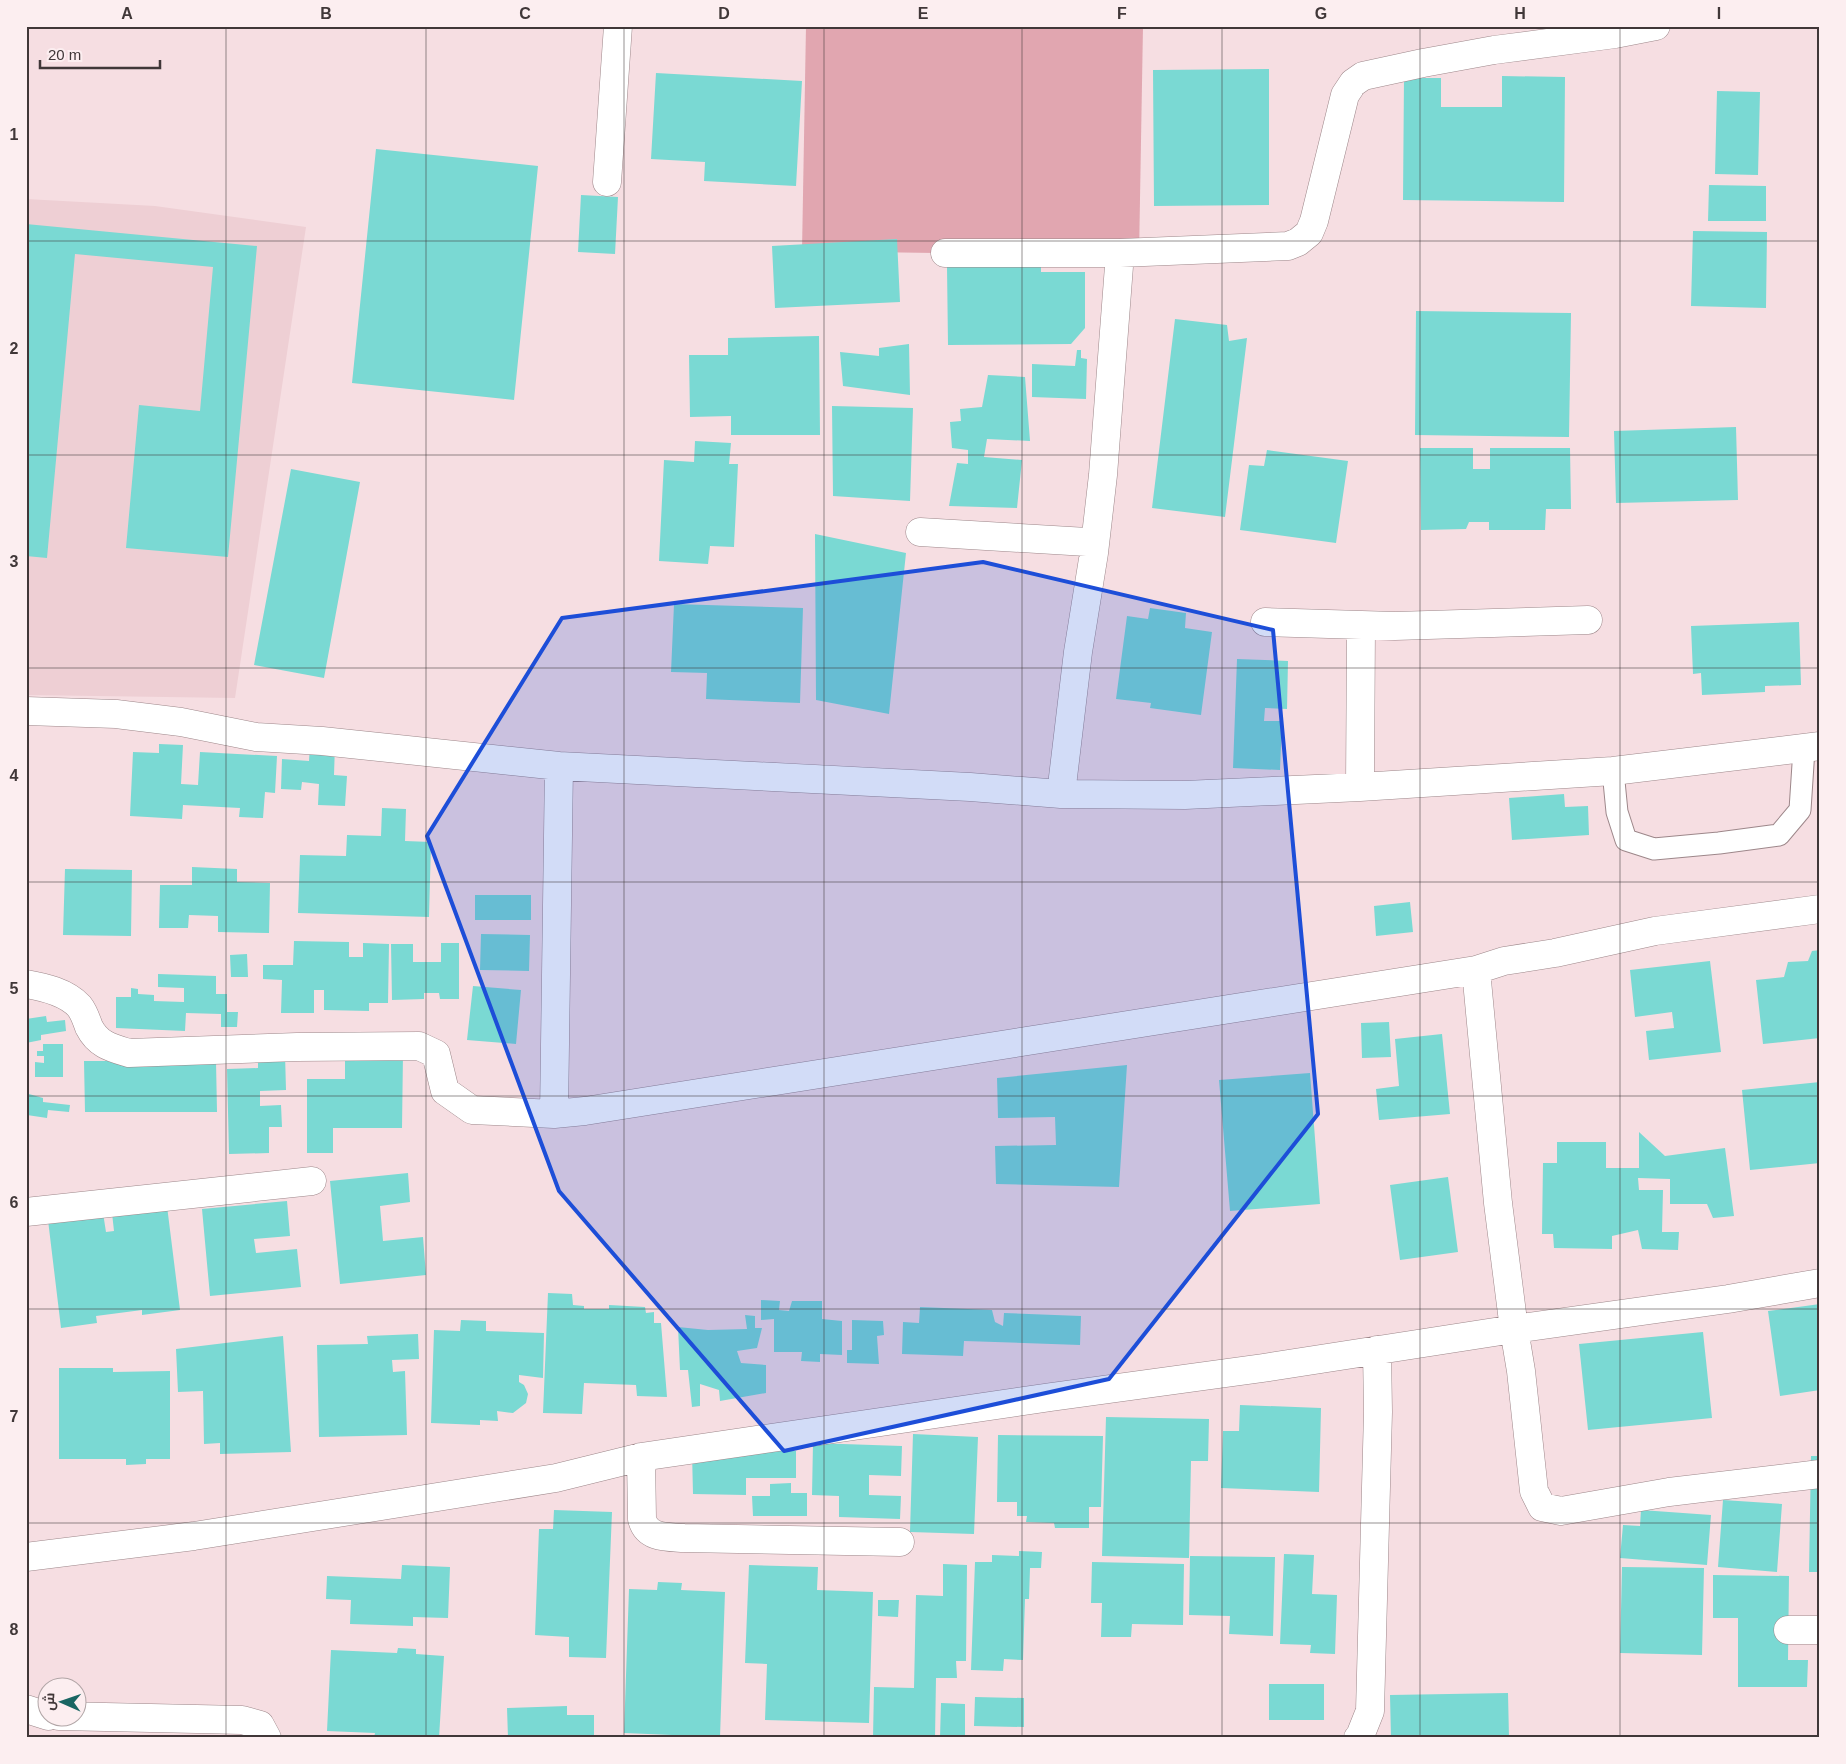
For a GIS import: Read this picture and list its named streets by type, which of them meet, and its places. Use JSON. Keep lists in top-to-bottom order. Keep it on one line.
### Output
{"scale_bar":"20 m","north":"left","grid":{"columns":["A","B","C","D","E","F","G","H","I"],"rows":["1","2","3","4","5","6","7","8"]}}
